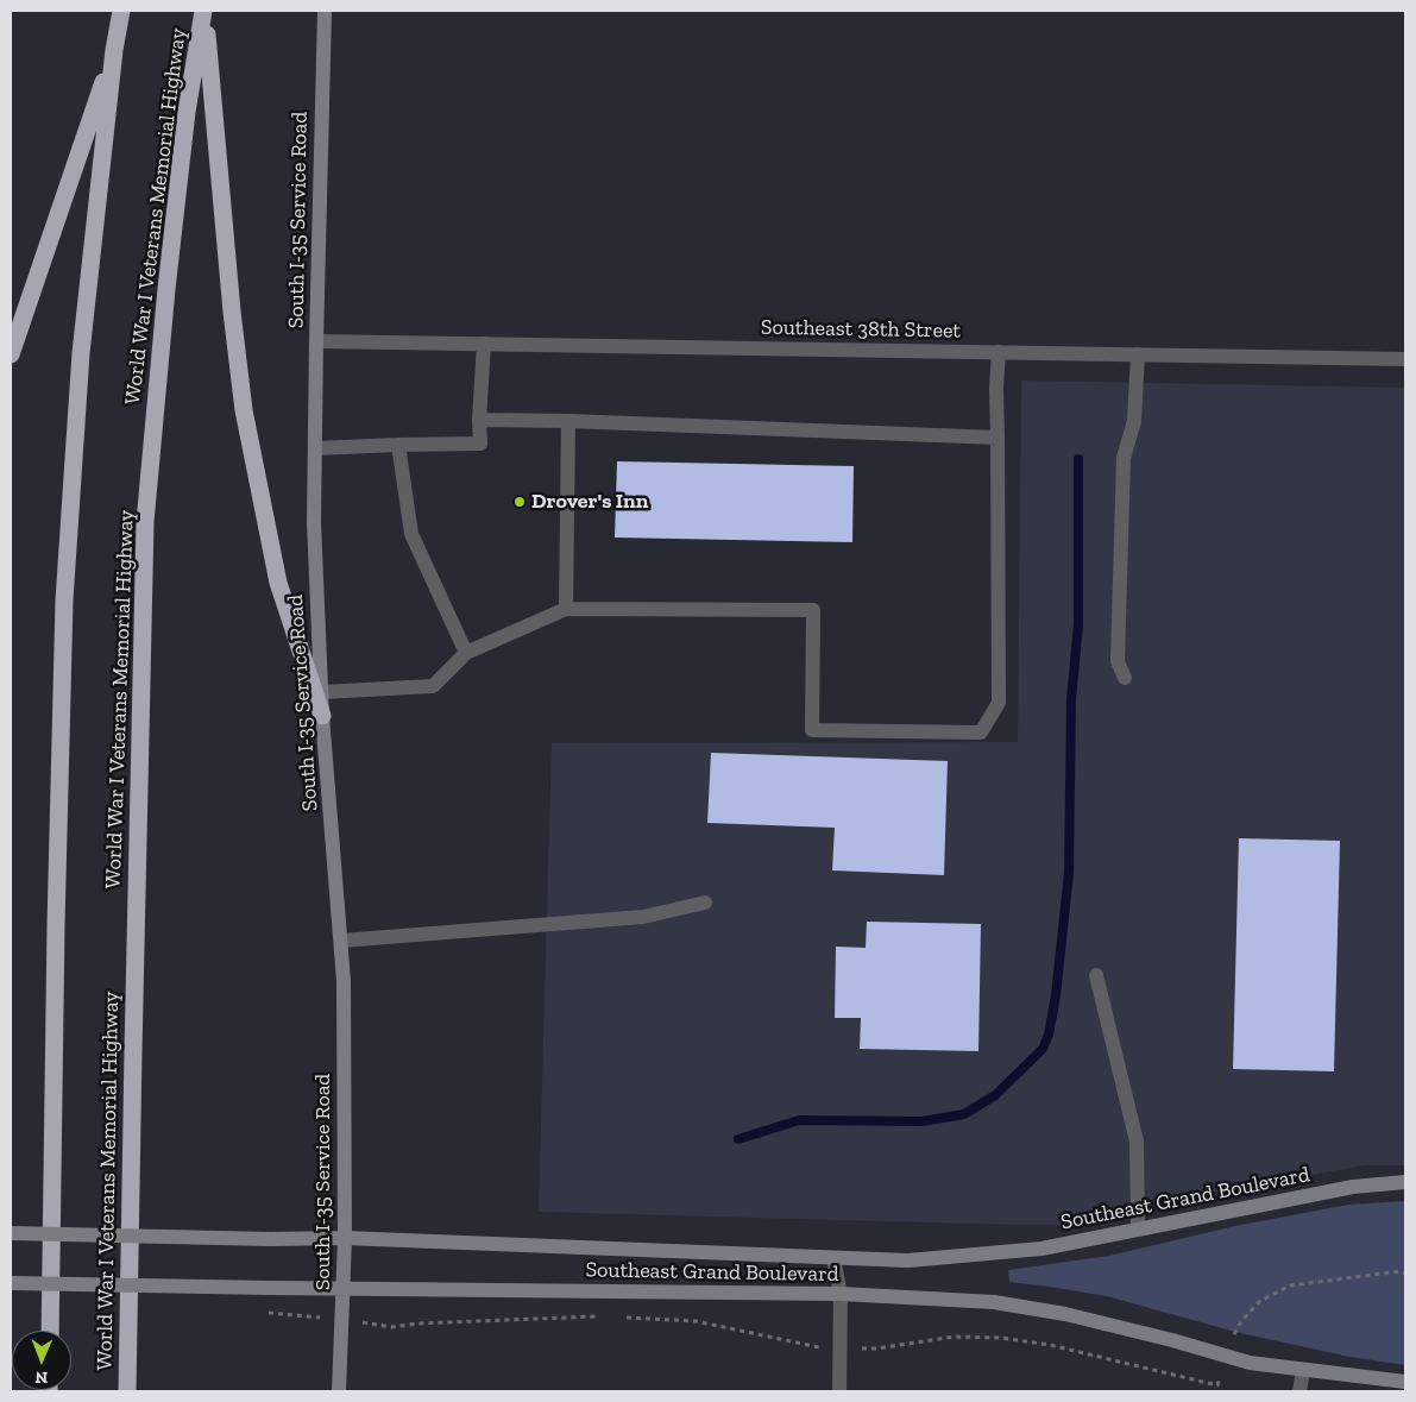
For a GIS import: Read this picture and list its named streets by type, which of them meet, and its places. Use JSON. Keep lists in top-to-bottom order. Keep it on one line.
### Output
{"streets":{"highway":["World War I Veterans Memorial Highway"],"street":["South I-35 Service Road","Southeast 38th Street","Southeast Grand Boulevard"]},"crossings":[["South I-35 Service Road","Southeast 38th Street"],["South I-35 Service Road","Southeast Grand Boulevard"]],"places":["Drover's Inn"],"north":"bottom"}
